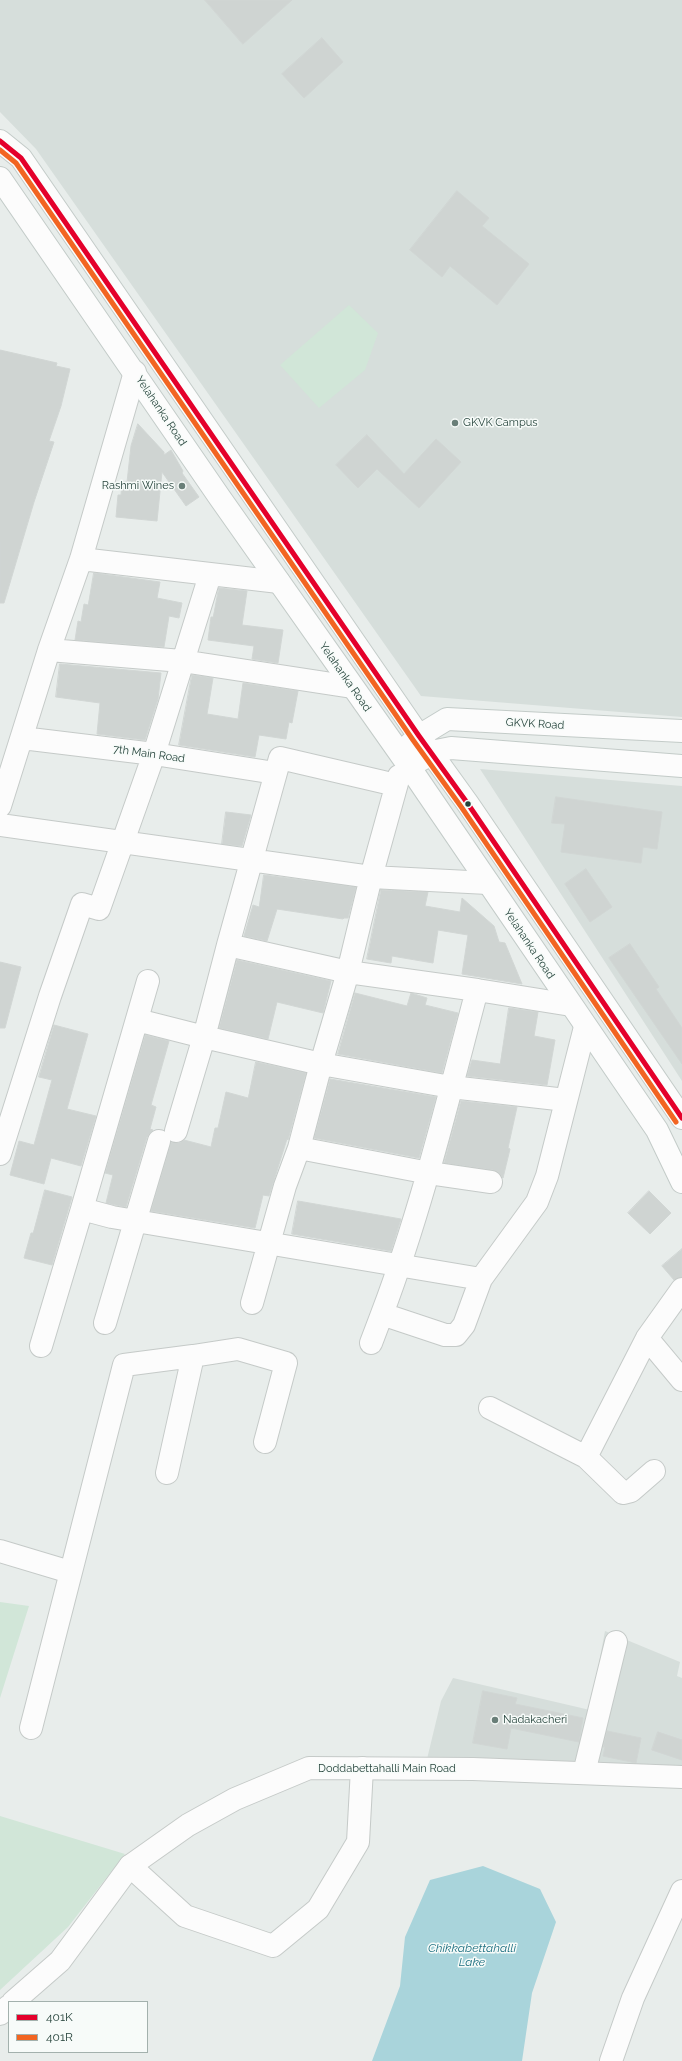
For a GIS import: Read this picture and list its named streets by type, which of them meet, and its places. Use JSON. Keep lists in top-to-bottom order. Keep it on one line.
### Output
{"streets":{"street":["Yelahanka Road","GKVK Road","7th Main Road","Doddabettahalli Main Road"]},"crossings":[["Yelahanka Road","GKVK Road"]],"water":["Chikkabettahalli Lake"],"places":["GKVK Campus","Rashmi Wines","Nadakacheri"],"lines":["transit line 401K","transit line 401R"],"legend":["401K","401R"]}
